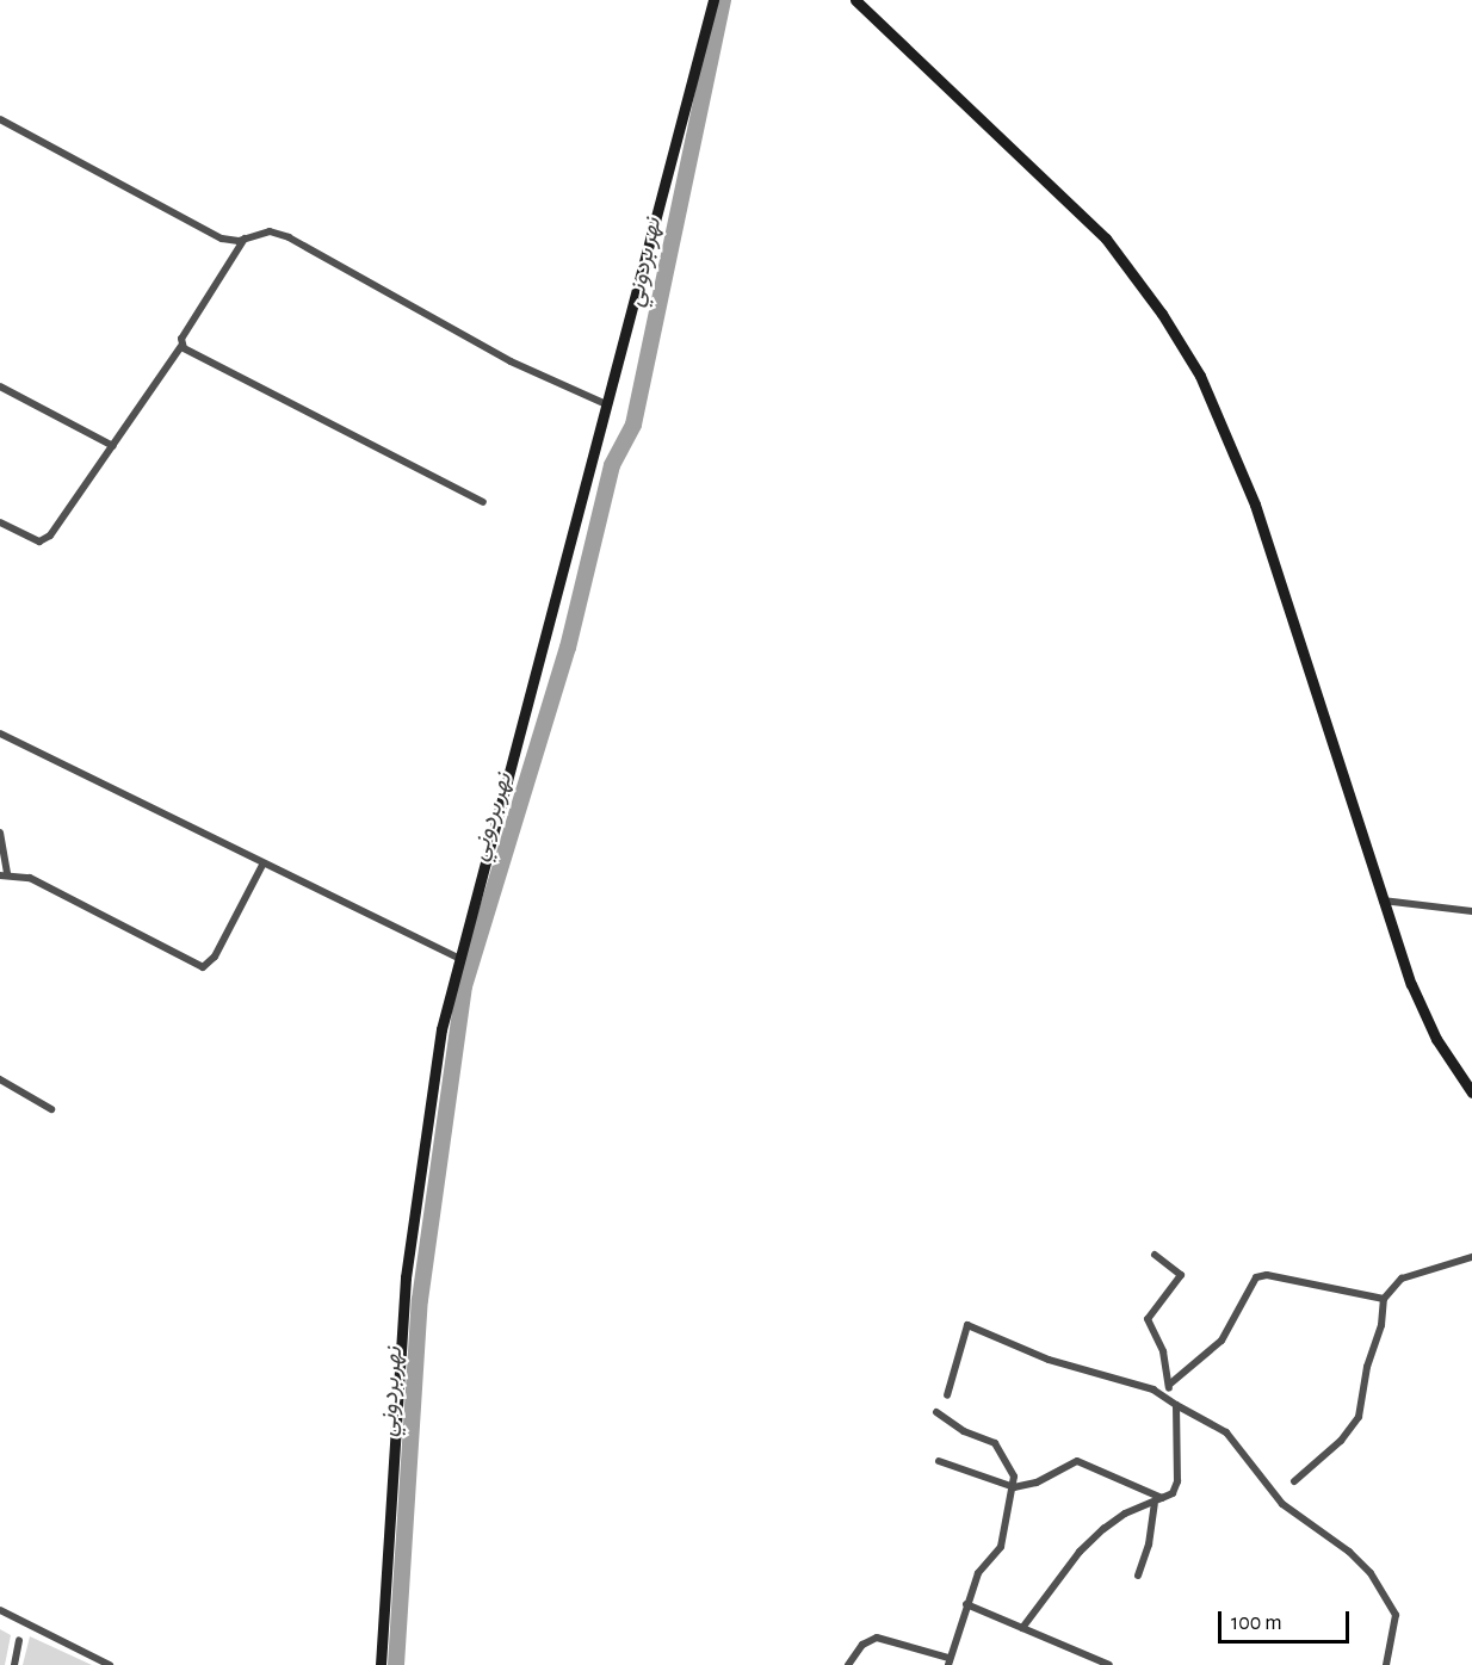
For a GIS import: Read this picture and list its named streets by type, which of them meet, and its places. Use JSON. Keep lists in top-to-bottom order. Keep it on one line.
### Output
{"water":["نهر بردوني"],"scale_bar":"100 m"}
